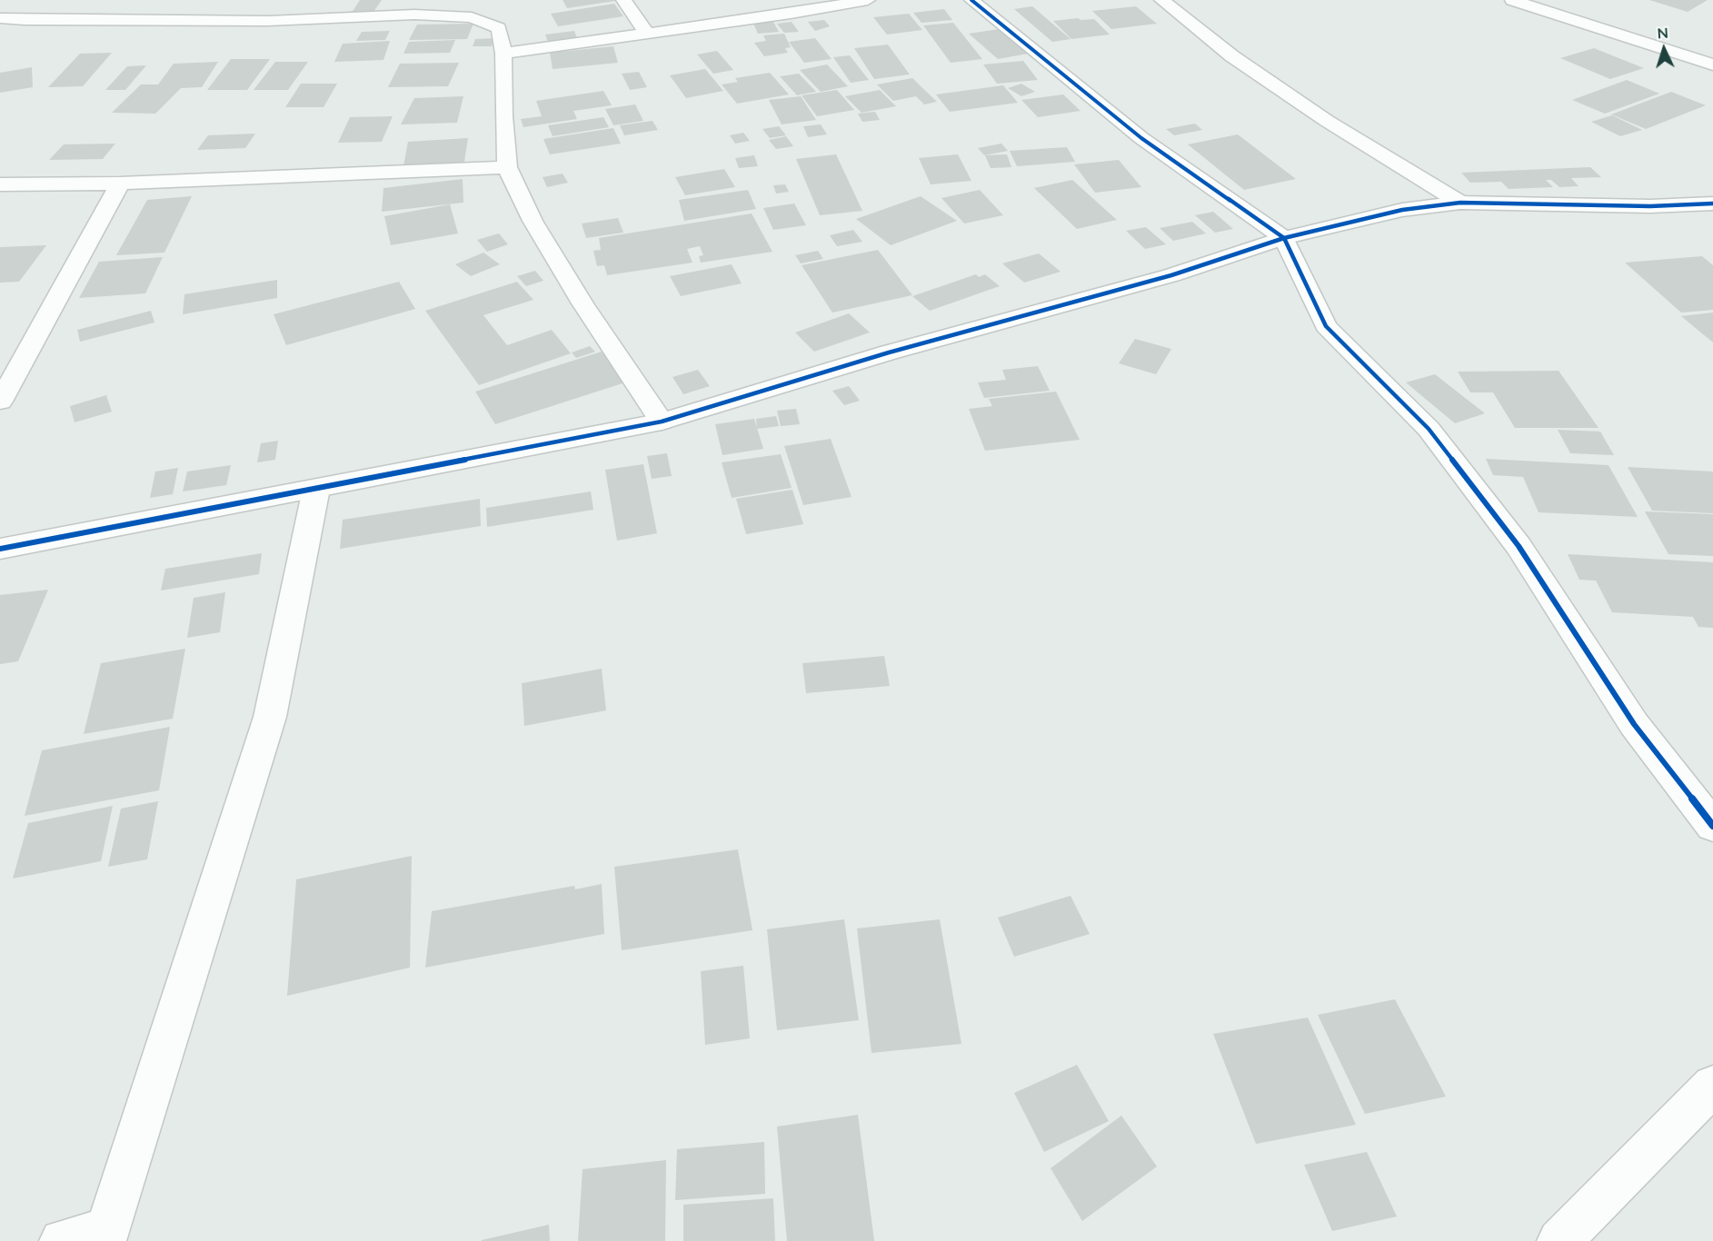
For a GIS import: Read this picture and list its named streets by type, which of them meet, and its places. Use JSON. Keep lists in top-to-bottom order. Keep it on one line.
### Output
{"north":"top"}
